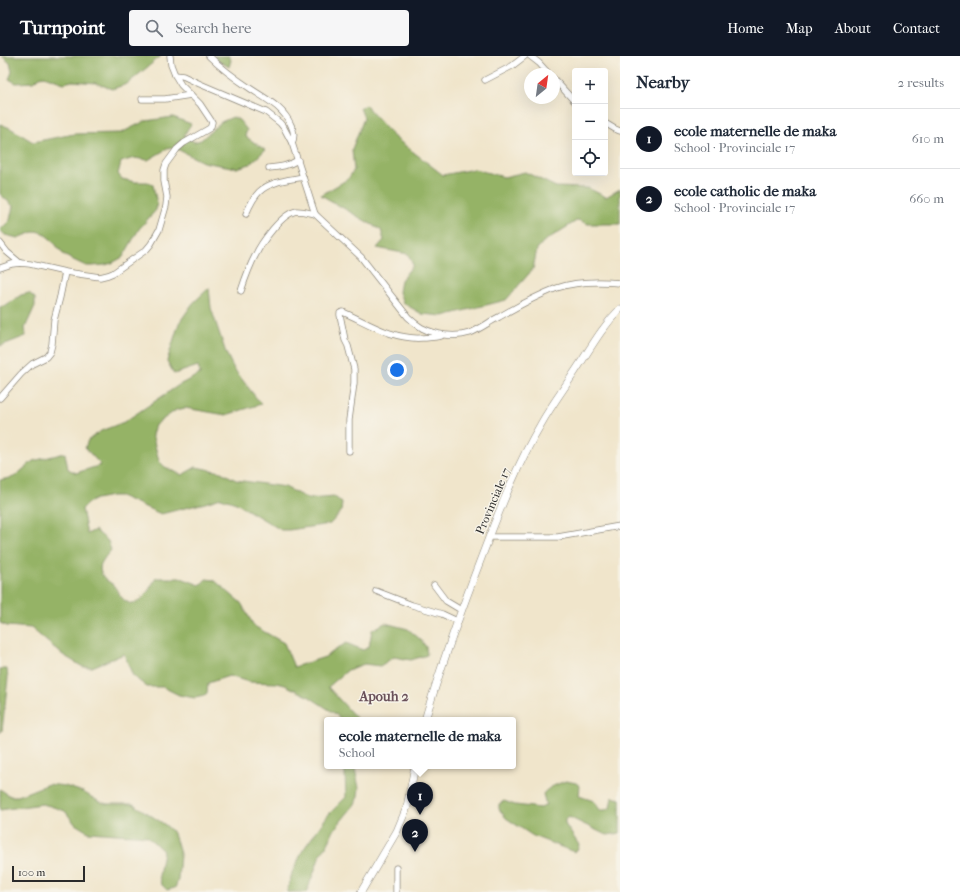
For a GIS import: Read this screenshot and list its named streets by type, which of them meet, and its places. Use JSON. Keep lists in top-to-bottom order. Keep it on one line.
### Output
{"streets":{"main road":["Provinciale 17"]},"districts":["Apouh 2"],"scale_bar":"100 m","north":"top right","page":{"header":"Turnpoint","search":"Search here","nav":["Home","Map","About","Contact"],"heading":["Nearby","2 results"],"map_buttons":["+","−"],"list":[{"mark":"1","name":"ecole maternelle de maka","note":"School · Provinciale 17","value":"610 m"},{"mark":"2","name":"ecole catholic de maka","note":"School · Provinciale 17","value":"660 m"}],"popup":["ecole maternelle de maka","School"],"pins":["1","2"],"scale":"100 m"}}
